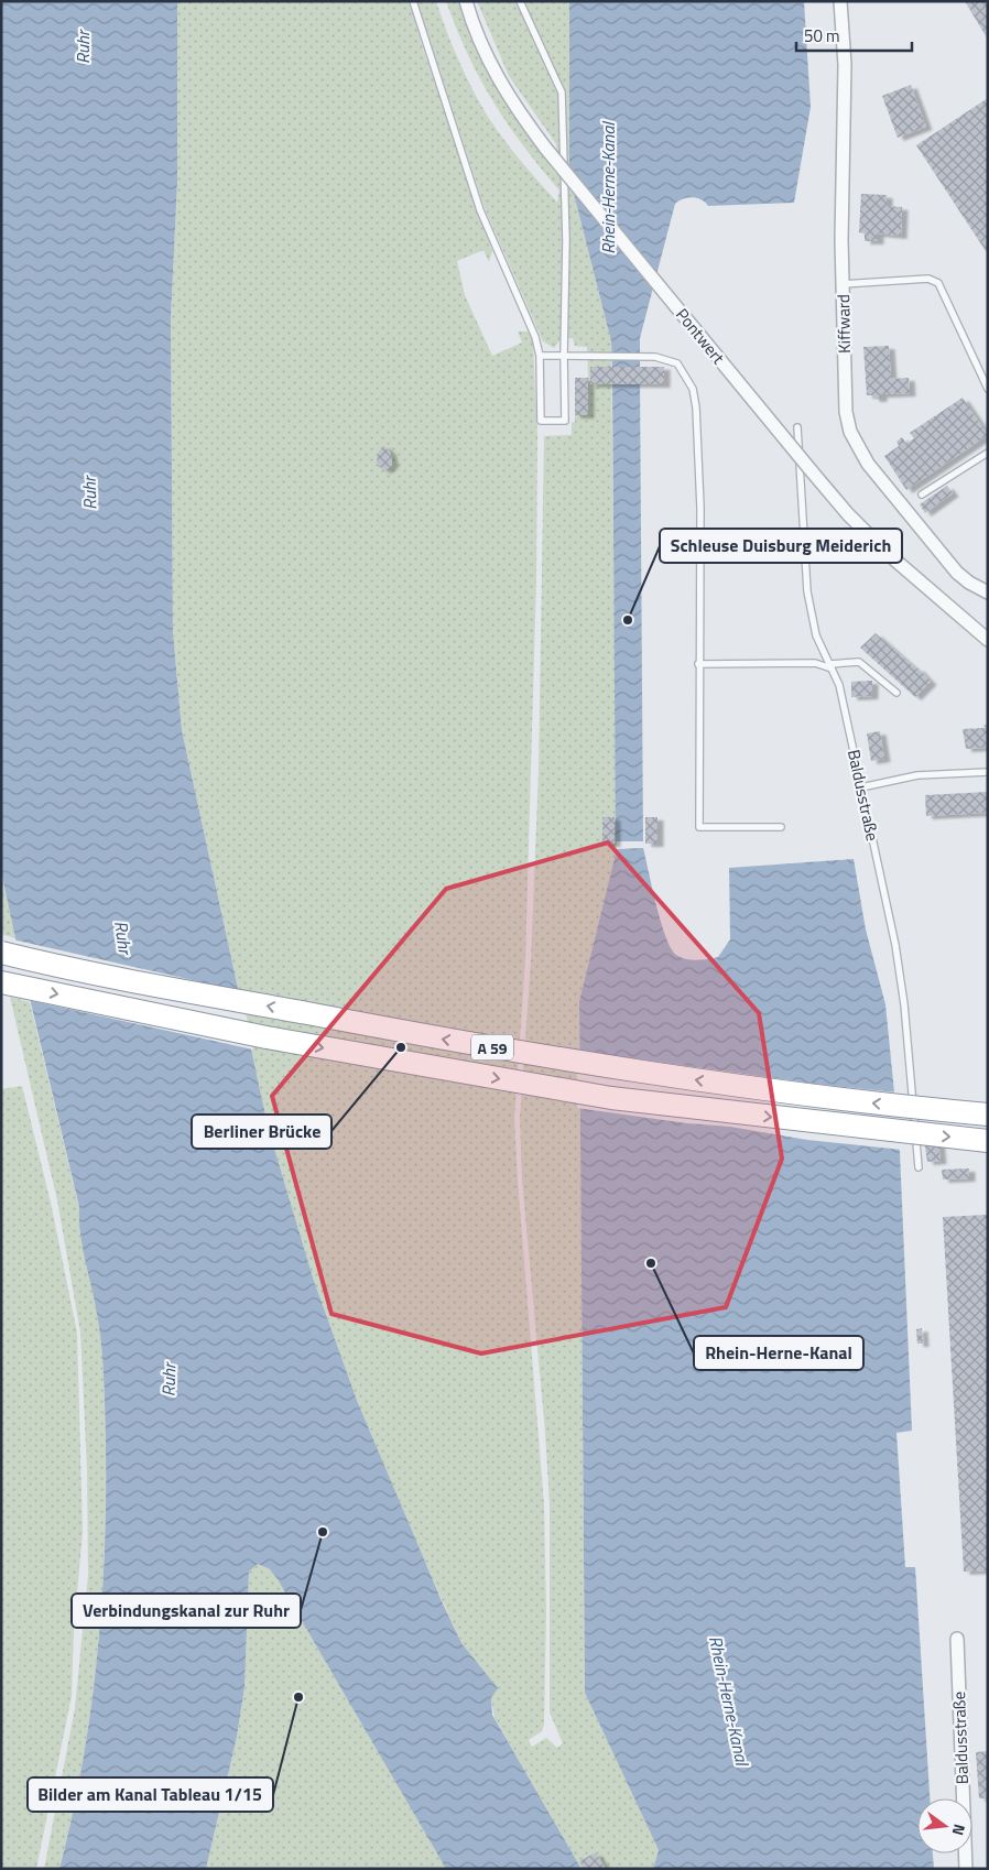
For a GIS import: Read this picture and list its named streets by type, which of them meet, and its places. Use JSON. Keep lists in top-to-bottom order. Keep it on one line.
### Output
{"streets":{"highway":["A 59"],"street":["Kiffward","Pontwert","Baldusstraße"]},"water":["Ruhr","Rhein-Herne-Kanal"],"places":["Schleuse Duisburg Meiderich","Berliner Brücke","Rhein-Herne-Kanal","Verbindungskanal zur Ruhr","Bilder am Kanal Tableau 1/15"],"scale_bar":"50 m","north":"right"}
